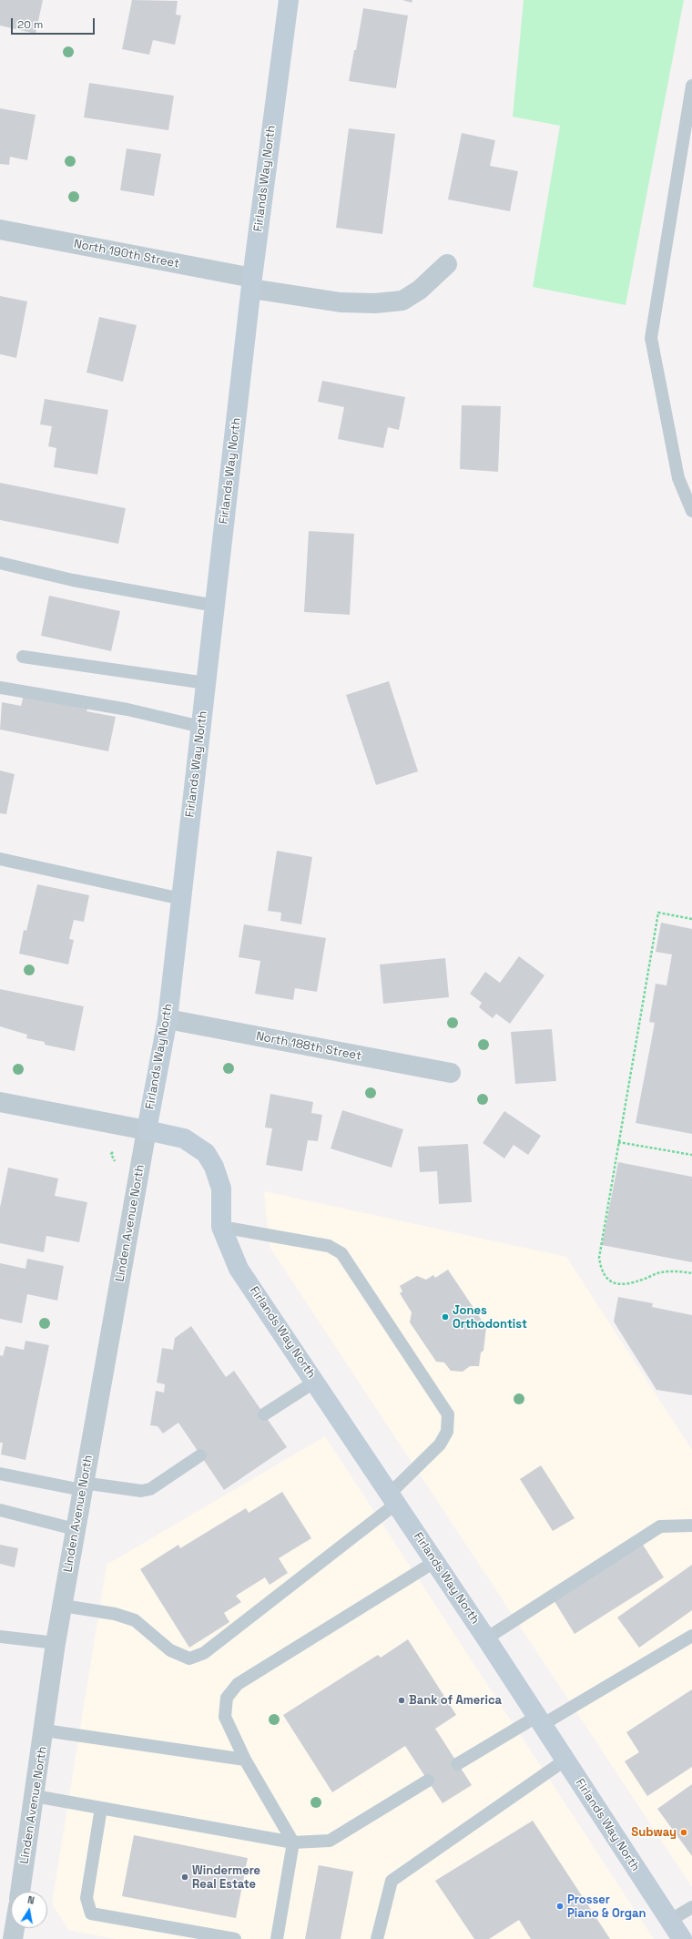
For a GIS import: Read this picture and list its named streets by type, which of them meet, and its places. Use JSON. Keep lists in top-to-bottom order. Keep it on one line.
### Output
{"streets":{"street":["Firlands Way North","North 190th Street","North 188th Street","Linden Avenue North"]},"crossings":[["Firlands Way North","North 190th Street"],["Firlands Way North","North 188th Street"],["Firlands Way North","Linden Avenue North"]],"places":["Jones Orthodontist","Bank of America","Subway","Windermere Real Estate","Prosser Piano & Organ"],"scale_bar":"20 m","north":"top"}
